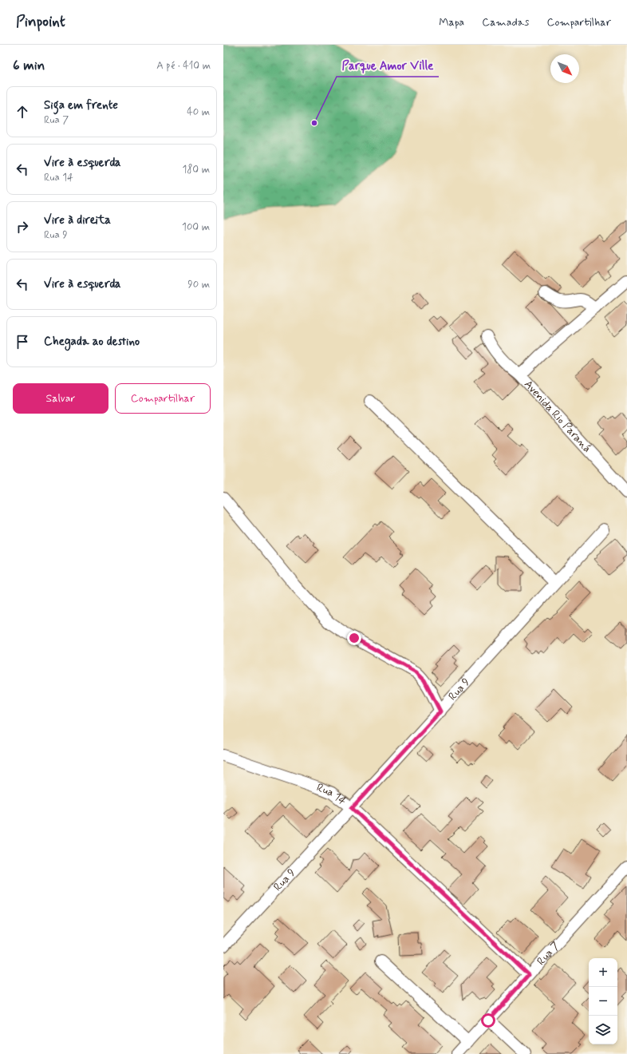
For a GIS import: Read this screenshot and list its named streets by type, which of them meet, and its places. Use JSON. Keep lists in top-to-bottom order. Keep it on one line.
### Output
{"streets":{"street":["Avenida Rio Paraná","Rua 9","Rua 14","Rua 7"]},"crossings":[["Rua 9","Rua 14"],["Rua 14","Rua 7"]],"places":["Parque Amor Ville"],"north":"bottom right","page":{"header":"Pinpoint","nav":["Mapa","Camadas","Compartilhar"],"heading":["6 min","A pé · 410 m"],"list":[["Siga em frente","Rua 7","40 m"],["Vire à esquerda","Rua 14","180 m"],["Vire à direita","Rua 9","100 m"],["Vire à esquerda","90 m"],"Chegada ao destino"],"buttons":["Salvar","Compartilhar"],"map_buttons":["+","−"]}}
